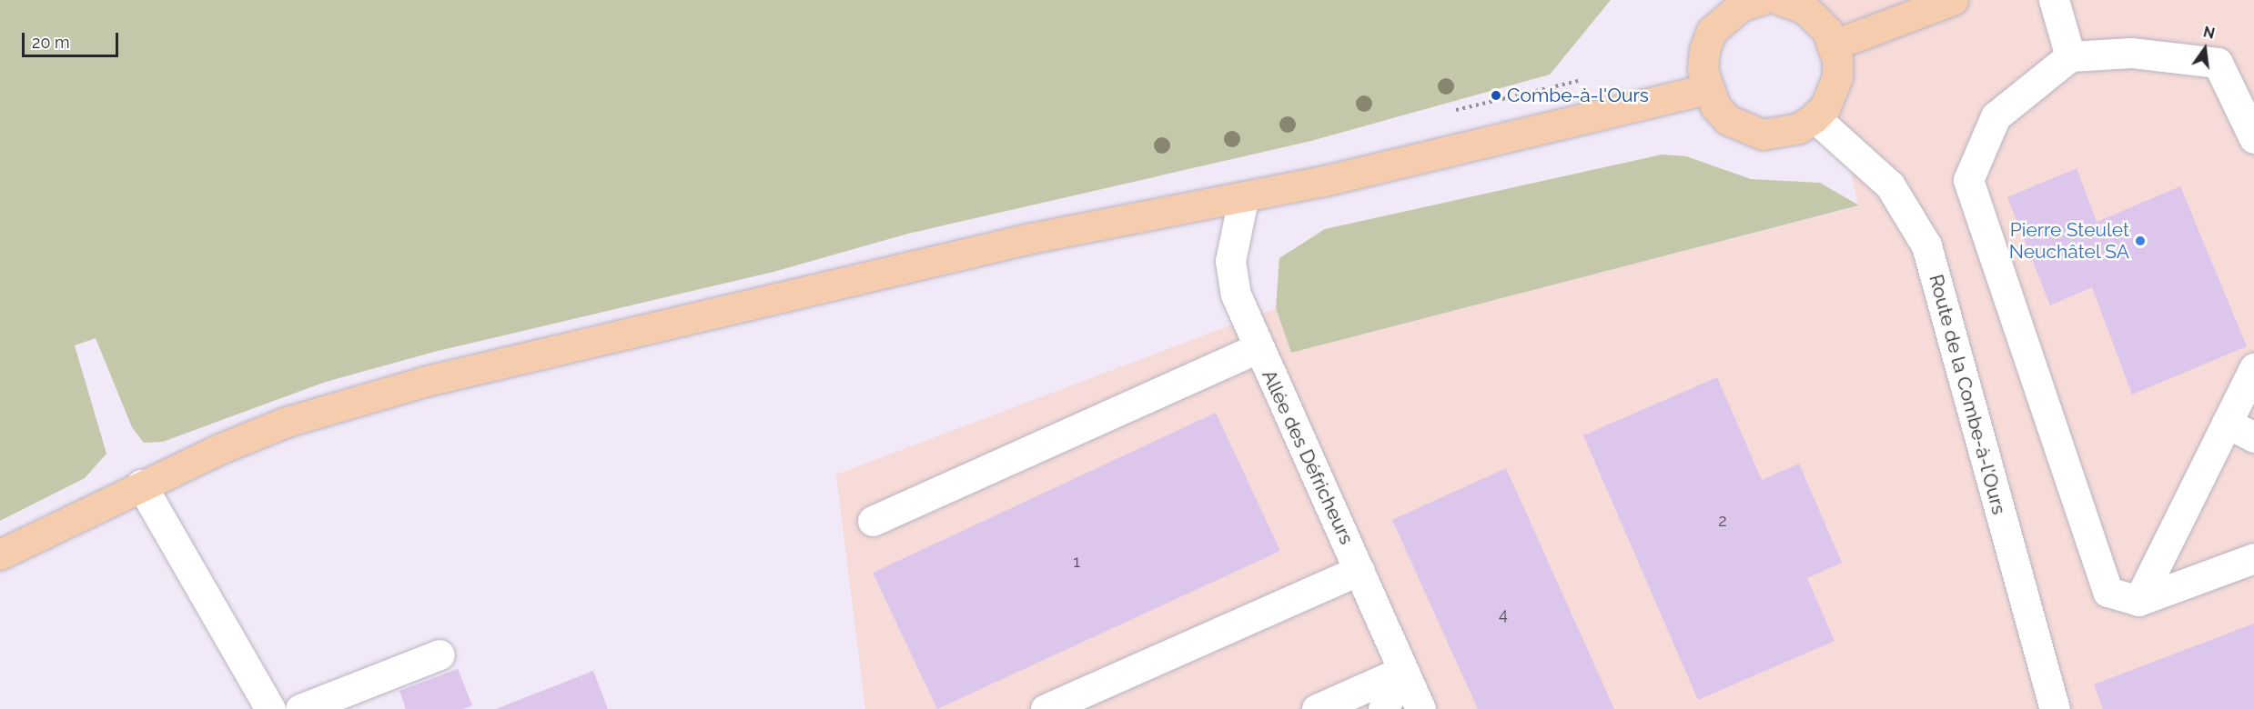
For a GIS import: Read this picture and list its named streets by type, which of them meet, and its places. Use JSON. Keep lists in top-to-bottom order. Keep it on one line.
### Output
{"streets":{"street":["Route de la Combe-à-l'Ours","Allée des Défricheurs"]},"places":["Combe-à-l'Ours","Pierre Steulet Neuchâtel SA"],"house_numbers":["2","1","4"],"scale_bar":"20 m","north":"top"}
